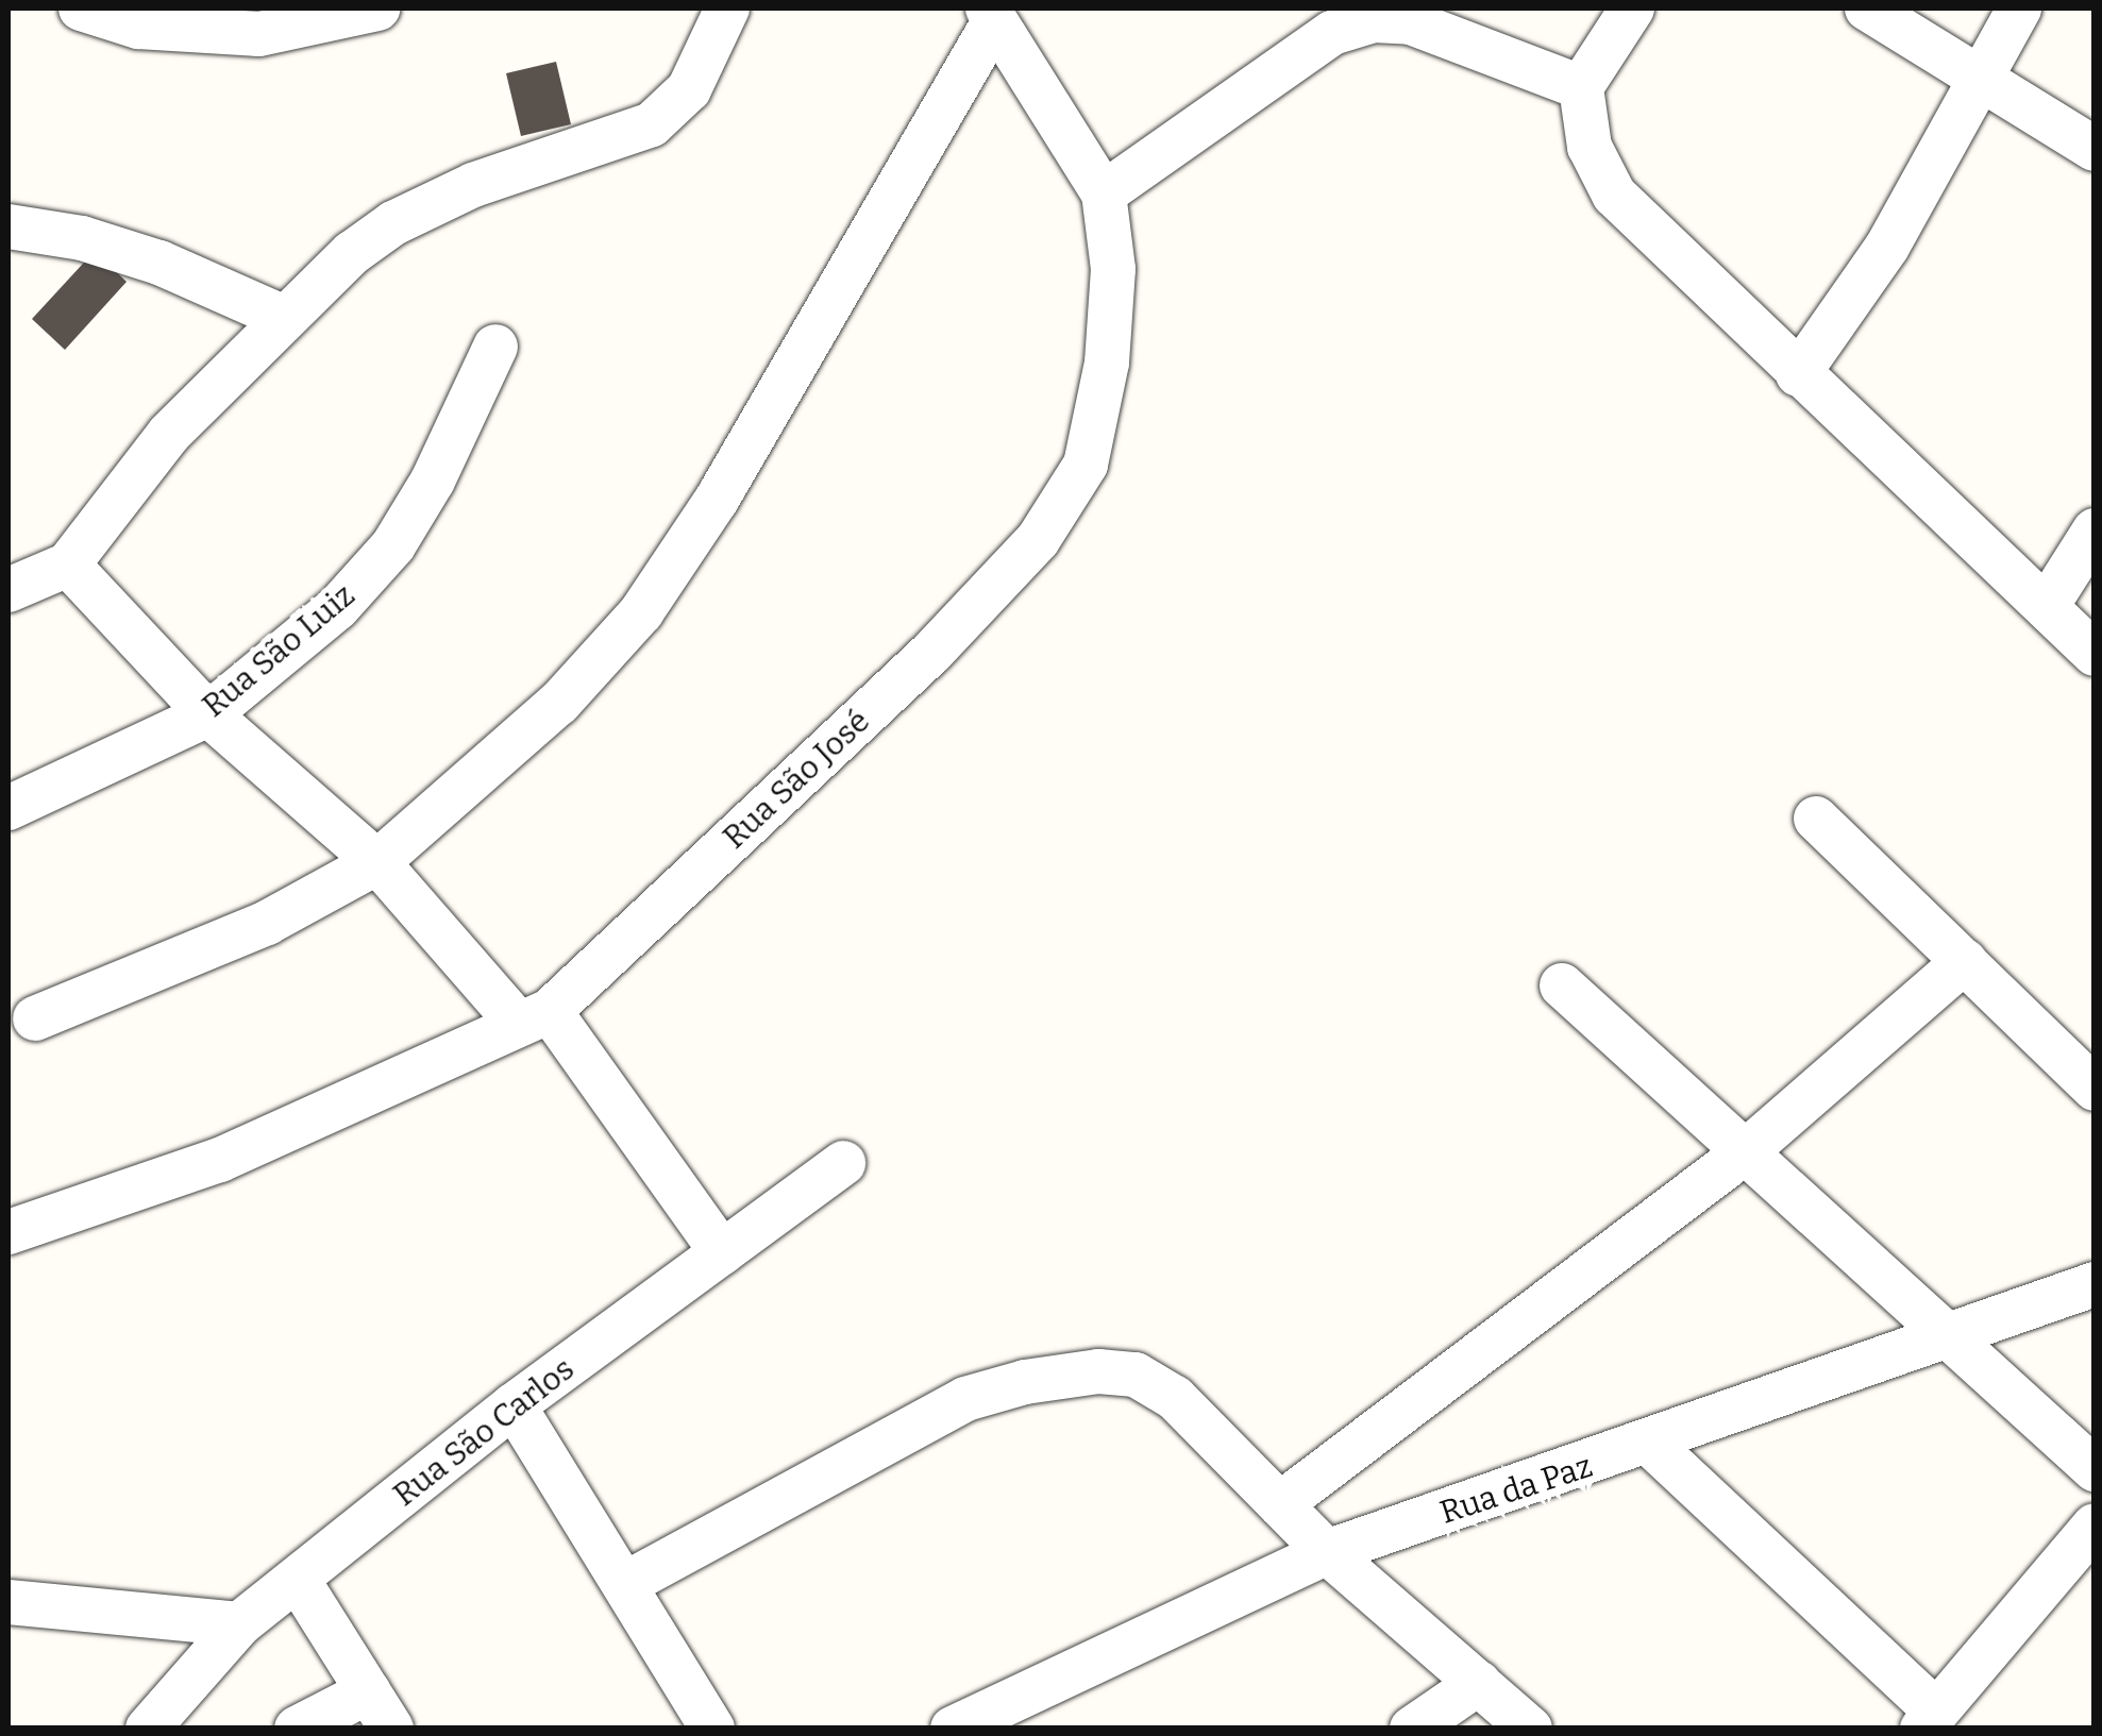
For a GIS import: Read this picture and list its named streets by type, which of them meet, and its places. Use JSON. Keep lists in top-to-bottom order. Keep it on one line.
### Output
{"streets":{"street":["Rua São Luiz","Rua São José","Rua São Carlos","Rua da Paz"]}}
